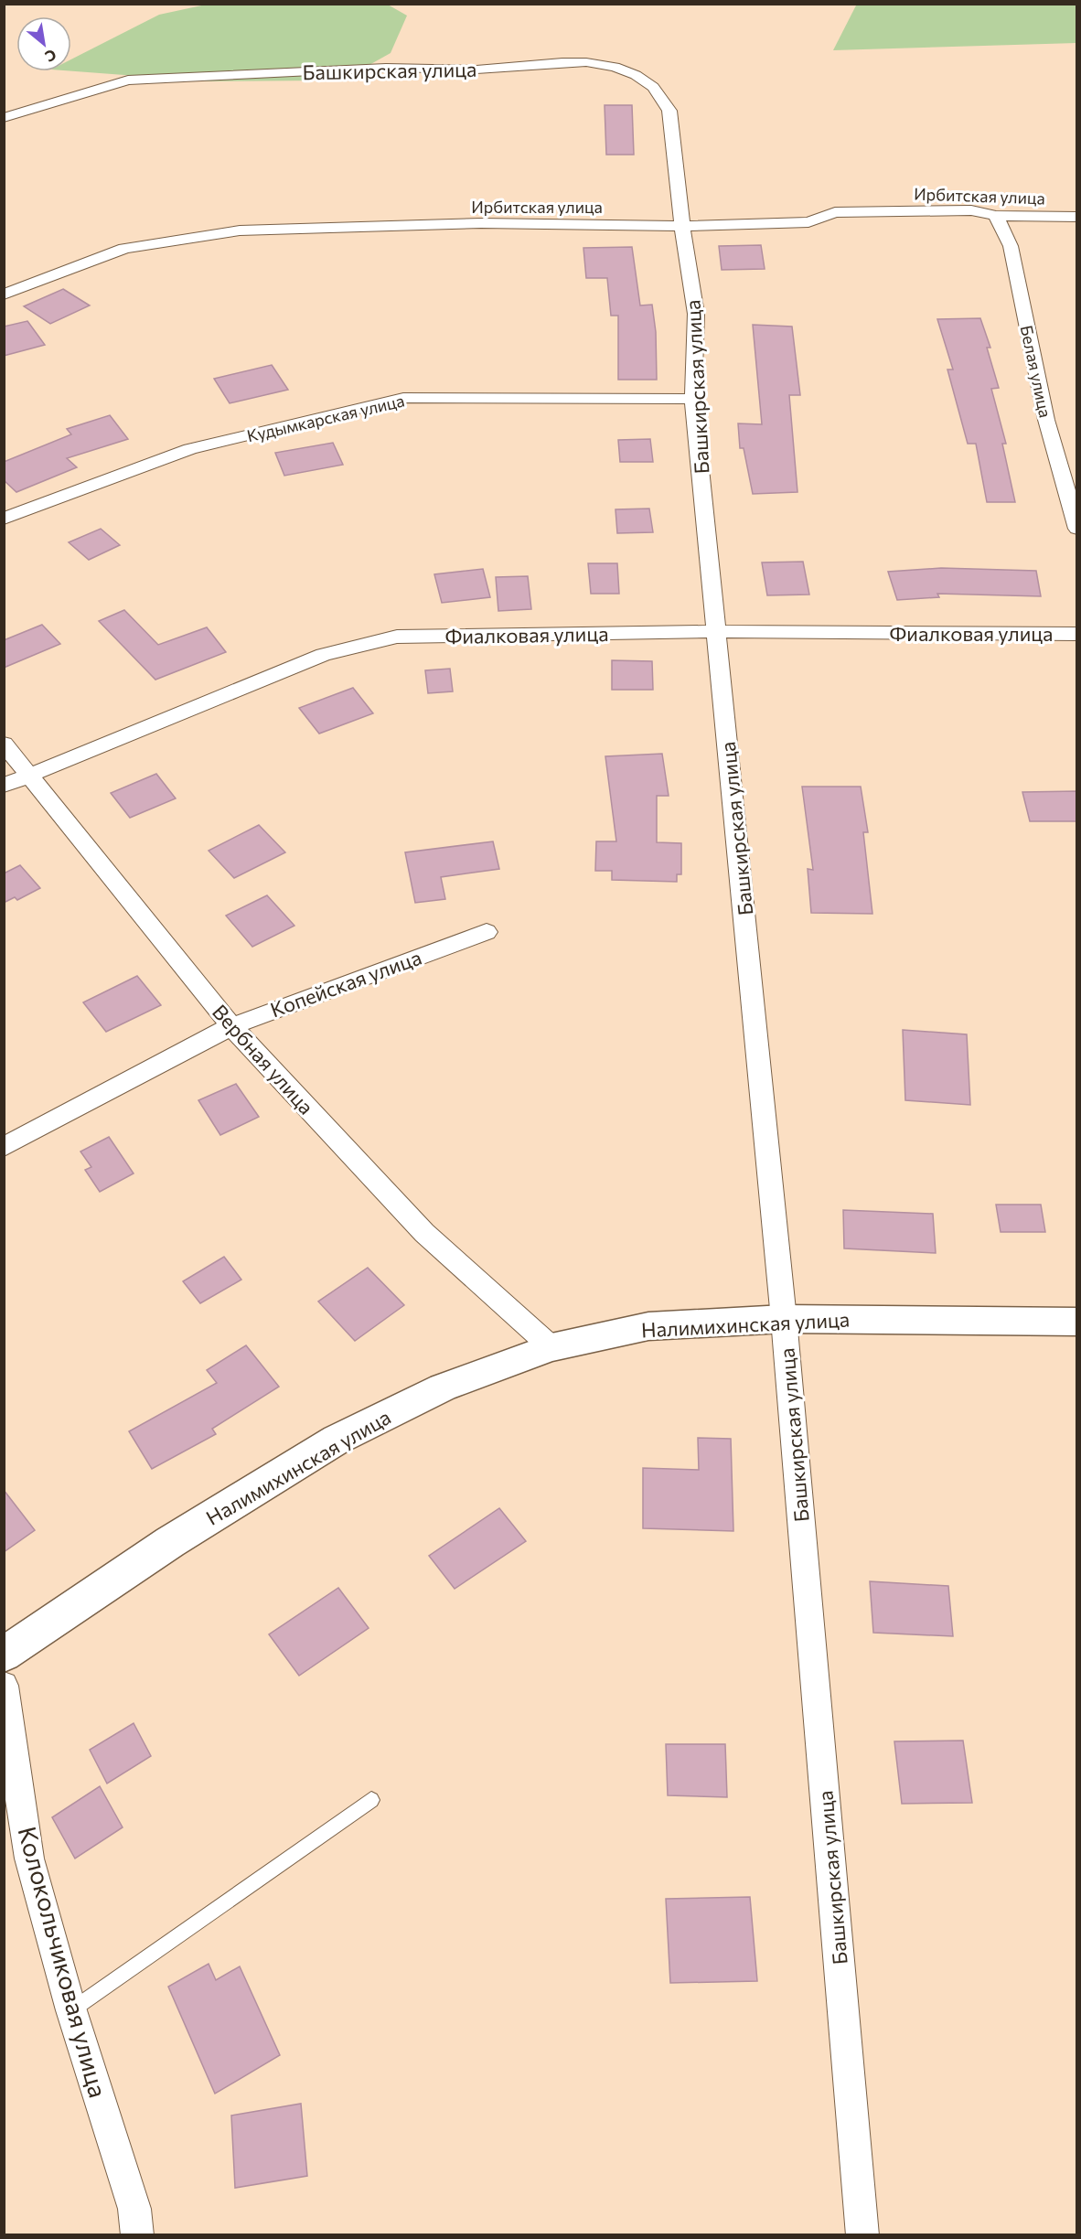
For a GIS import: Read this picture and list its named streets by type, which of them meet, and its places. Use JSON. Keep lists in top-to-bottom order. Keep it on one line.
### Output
{"streets":{"street":["Башкирская улица","Ирбитская улица","Белая улица","Кудымкарская улица","Фиалковая улица","Копейская улица","Вербная улица","Налимихинская улица","Колокольчиковая улица"]},"crossings":[["Башкирская улица","Ирбитская улица"],["Башкирская улица","Кудымкарская улица"],["Башкирская улица","Фиалковая улица"],["Башкирская улица","Налимихинская улица"],["Ирбитская улица","Белая улица"],["Фиалковая улица","Вербная улица"],["Копейская улица","Вербная улица"],["Вербная улица","Налимихинская улица"]],"north":"bottom right"}
